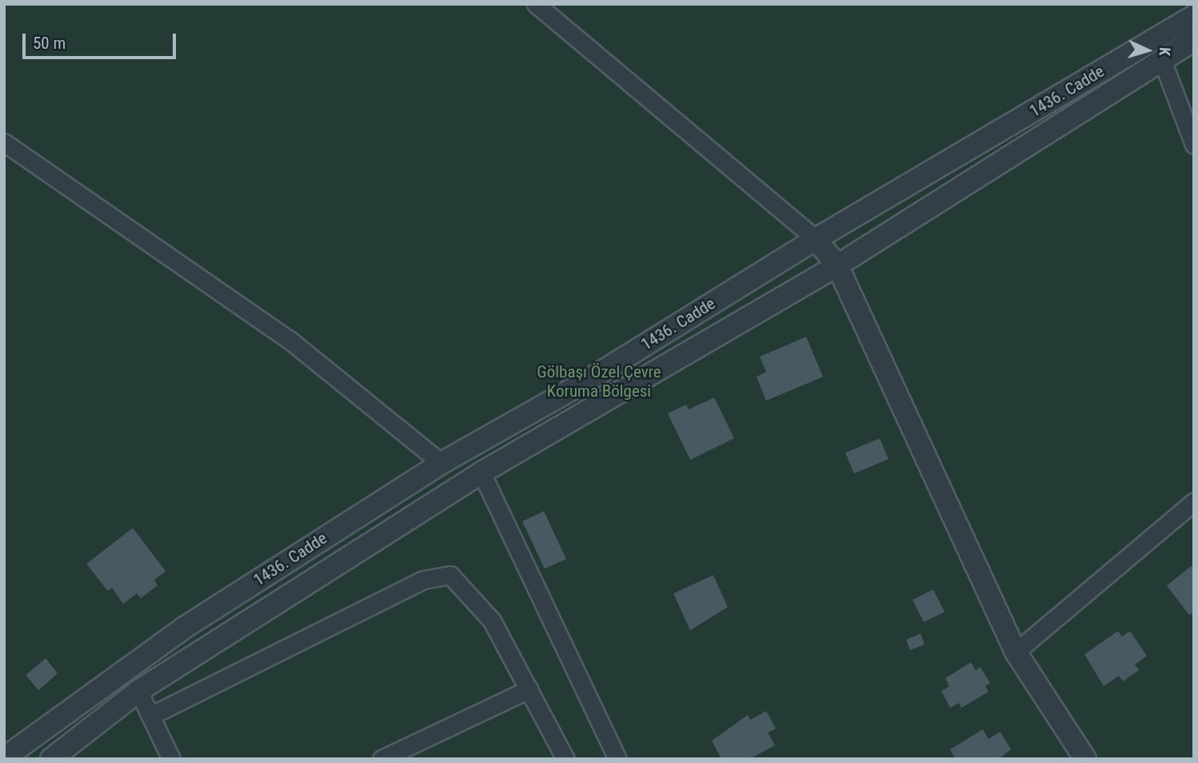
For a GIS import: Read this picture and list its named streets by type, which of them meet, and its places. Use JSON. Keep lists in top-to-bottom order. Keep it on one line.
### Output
{"streets":{"street":["1436. Cadde"]},"parks":["Gölbaşı Özel Çevre Koruma Bölgesi"],"scale_bar":"50 m","north":"right"}
